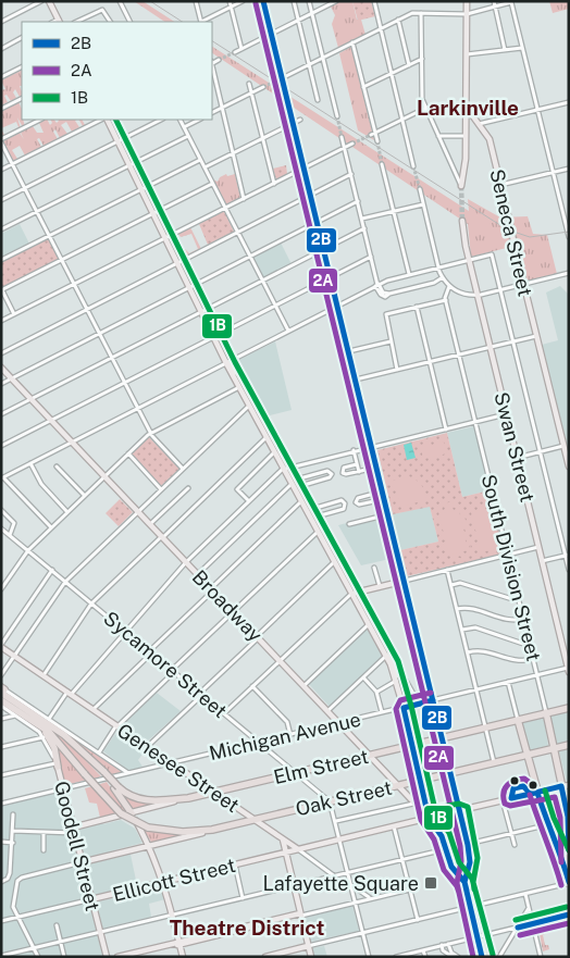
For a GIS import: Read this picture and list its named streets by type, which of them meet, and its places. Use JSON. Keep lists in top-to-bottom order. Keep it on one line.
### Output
{"streets":{"highway":["South Division Street","Elm Street","Oak Street"],"main road":["Seneca Street","Swan Street","Broadway","Genesee Street","Goodell Street","Ellicott Street"],"street":["Sycamore Street","Michigan Avenue"]},"crossings":[["Swan Street","Michigan Avenue"],["South Division Street","Michigan Avenue"],["South Division Street","Elm Street"],["South Division Street","Oak Street"],["Broadway","Michigan Avenue"],["Broadway","Elm Street"],["Broadway","Oak Street"],["Broadway","Ellicott Street"],["Sycamore Street","Michigan Avenue"],["Sycamore Street","Elm Street"],["Sycamore Street","Oak Street"],["Michigan Avenue","Genesee Street"],["Michigan Avenue","Goodell Street"],["Elm Street","Genesee Street"],["Elm Street","Goodell Street"],["Genesee Street","Oak Street"],["Genesee Street","Ellicott Street"],["Oak Street","Goodell Street"],["Goodell Street","Ellicott Street"]],"districts":["Larkinville","Theatre District"],"places":{"transit":["Lafayette Square"]},"lines":["transit line 2B","transit line 2A","transit line 1B"],"legend":["2B","2A","1B"]}
